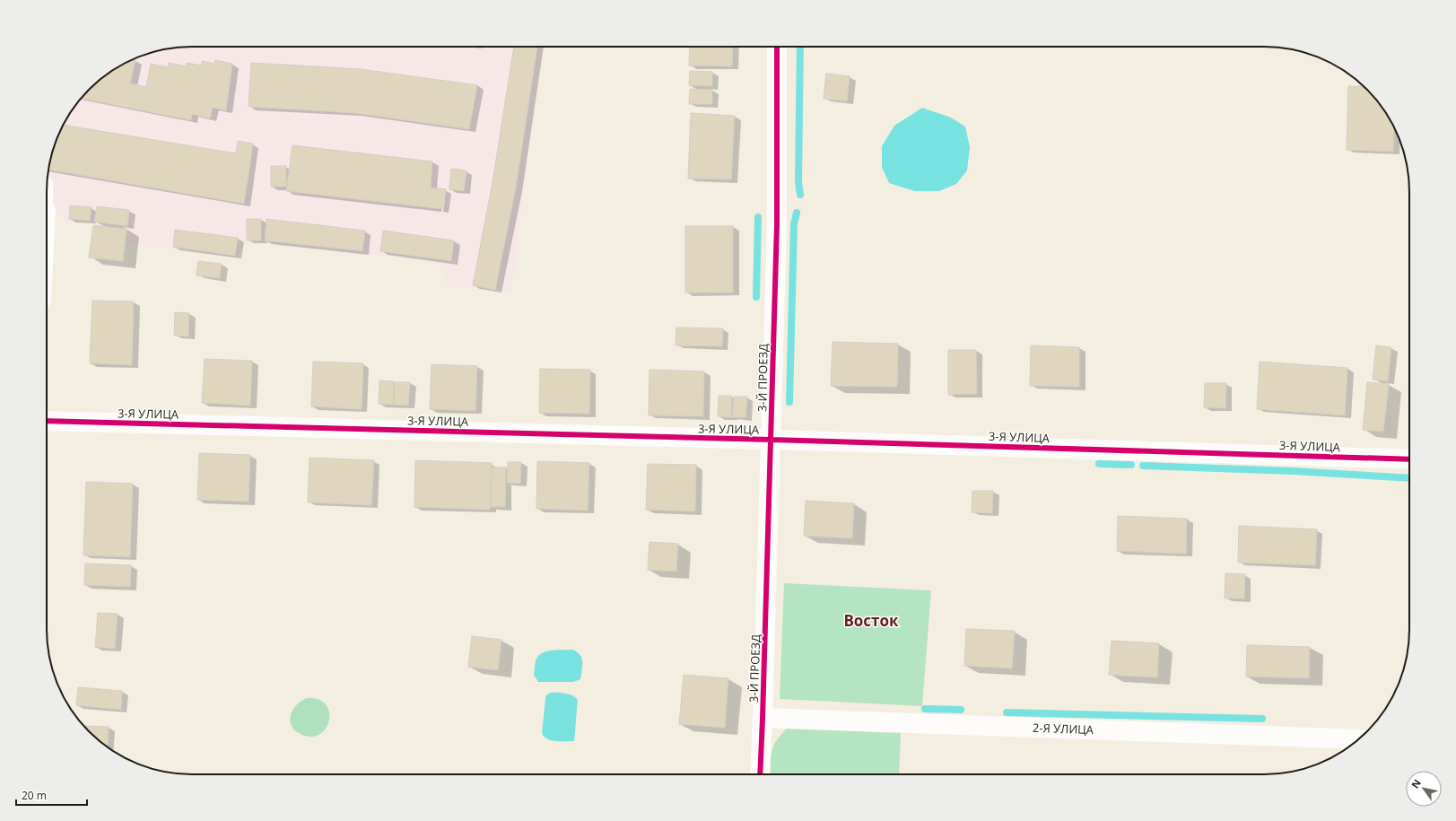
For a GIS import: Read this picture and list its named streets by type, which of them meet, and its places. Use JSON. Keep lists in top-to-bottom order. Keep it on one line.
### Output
{"streets":{"street":["3-Й ПРОЕЗД","3-Я УЛИЦА","2-Я УЛИЦА"]},"crossings":[["3-Й ПРОЕЗД","3-Я УЛИЦА"],["3-Й ПРОЕЗД","2-Я УЛИЦА"]],"districts":["Восток"],"scale_bar":"20 m","north":"top left"}
